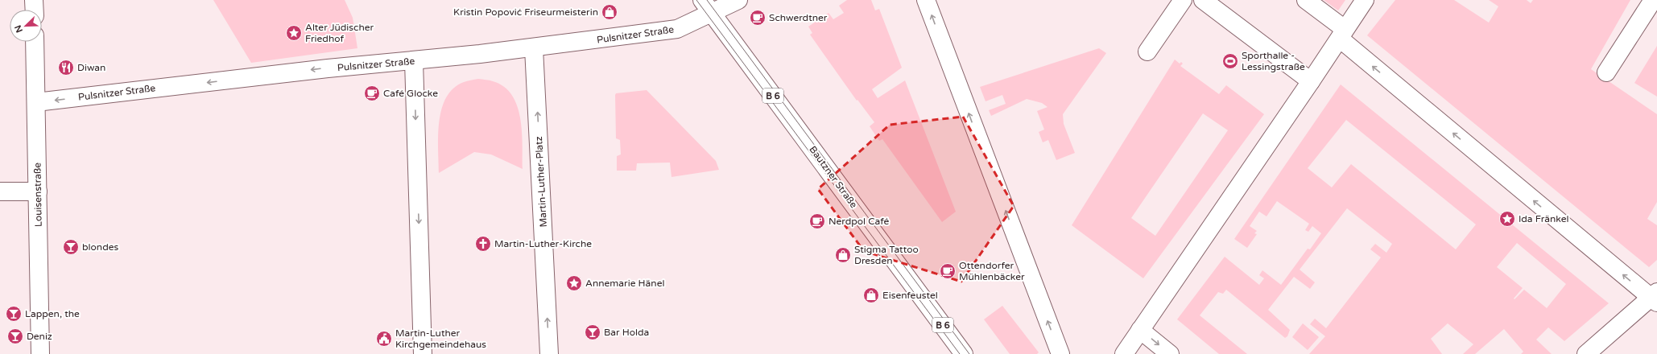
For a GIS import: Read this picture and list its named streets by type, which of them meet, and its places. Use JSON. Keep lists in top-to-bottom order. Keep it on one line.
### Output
{"streets":{"street":["Pulsnitzer Straße","B 6","Bautzner Straße","Martin-Luther-Platz","Louisenstraße"]},"crossings":[["Pulsnitzer Straße","Bautzner Straße"],["Pulsnitzer Straße","Martin-Luther-Platz"],["Pulsnitzer Straße","Louisenstraße"]],"one_way":["Pulsnitzer Straße"],"places":{"shop":["Kristin Popović Friseurmeisterin","Stigma Tattoo Dresden","Eisenfeustel"],"cafe":["Schwerdtner","Café Glocke","Nerdpol Café","Ottendorfer Mühlenbäcker"],"place":["Alter Jüdischer Friedhof","Ida Fränkel","Annemarie Hänel"],"sports":["Sporthalle - Lessingstraße"],"restaurant":["Diwan"],"church":["Martin-Luther-Kirche"],"bar":["blondes","Lappen, the","Bar Holda","Deniz"],"public building":["Martin-Luther Kirchgemeindehaus"]},"north":"bottom left"}
